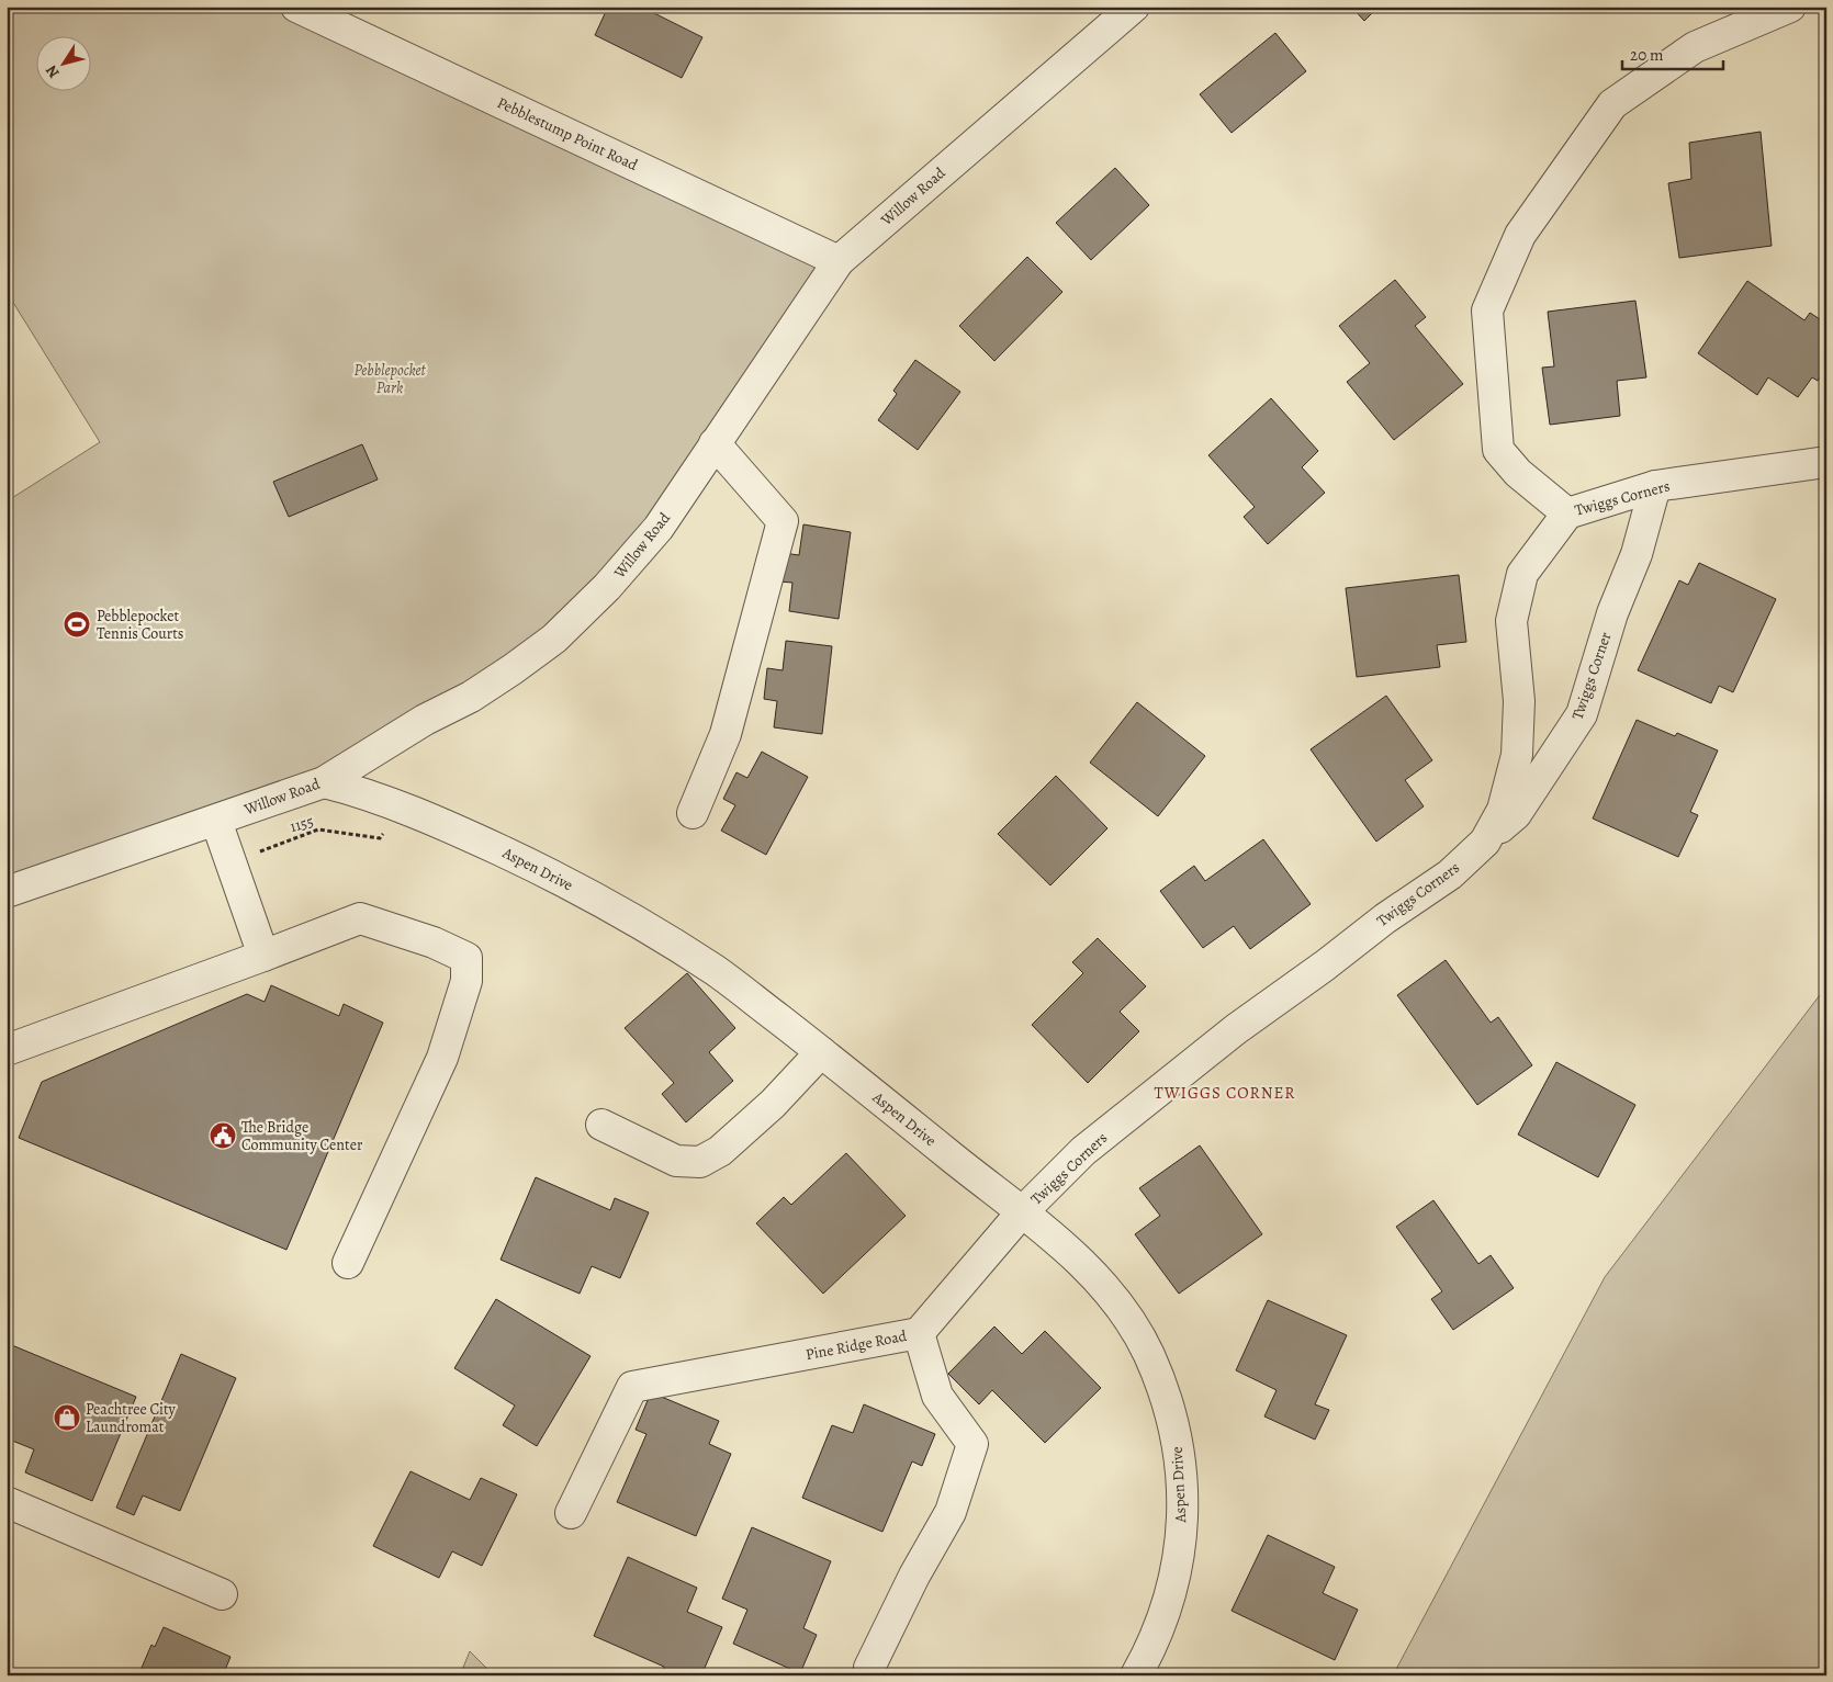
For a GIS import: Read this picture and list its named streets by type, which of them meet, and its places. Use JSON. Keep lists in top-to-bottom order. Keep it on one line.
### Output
{"streets":{"street":["Pebblestump Point Road","Willow Road","Twiggs Corners","Twiggs Corner","Aspen Drive","Pine Ridge Road"],"path":["1155"]},"crossings":[["Pebblestump Point Road","Willow Road"],["Willow Road","Aspen Drive"],["Twiggs Corners","Twiggs Corner"],["Twiggs Corners","Aspen Drive"],["Twiggs Corners","Pine Ridge Road"],["1155","Aspen Drive"]],"districts":["TWIGGS CORNER"],"parks":["Pebblepocket Park"],"places":{"sports":["Pebblepocket Tennis Courts"],"public building":["The Bridge Community Center"],"shop":["Peachtree City Laundromat"]},"scale_bar":"20 m","north":"bottom left"}
